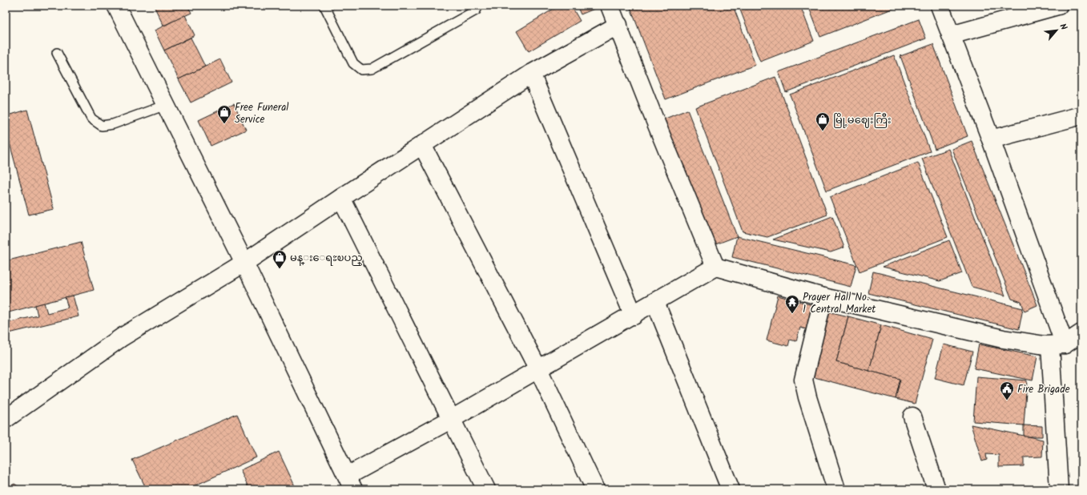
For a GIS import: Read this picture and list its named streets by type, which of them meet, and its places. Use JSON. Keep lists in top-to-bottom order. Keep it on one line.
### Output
{"places":{"shop":["Free Funeral Service","မြို့မဈေးကြီး","မန္းေရႊၿပည္"],"temple":["Prayer Hall No. 1 Central Market"],"public building":["Fire Brigade"]},"north":"top right"}
